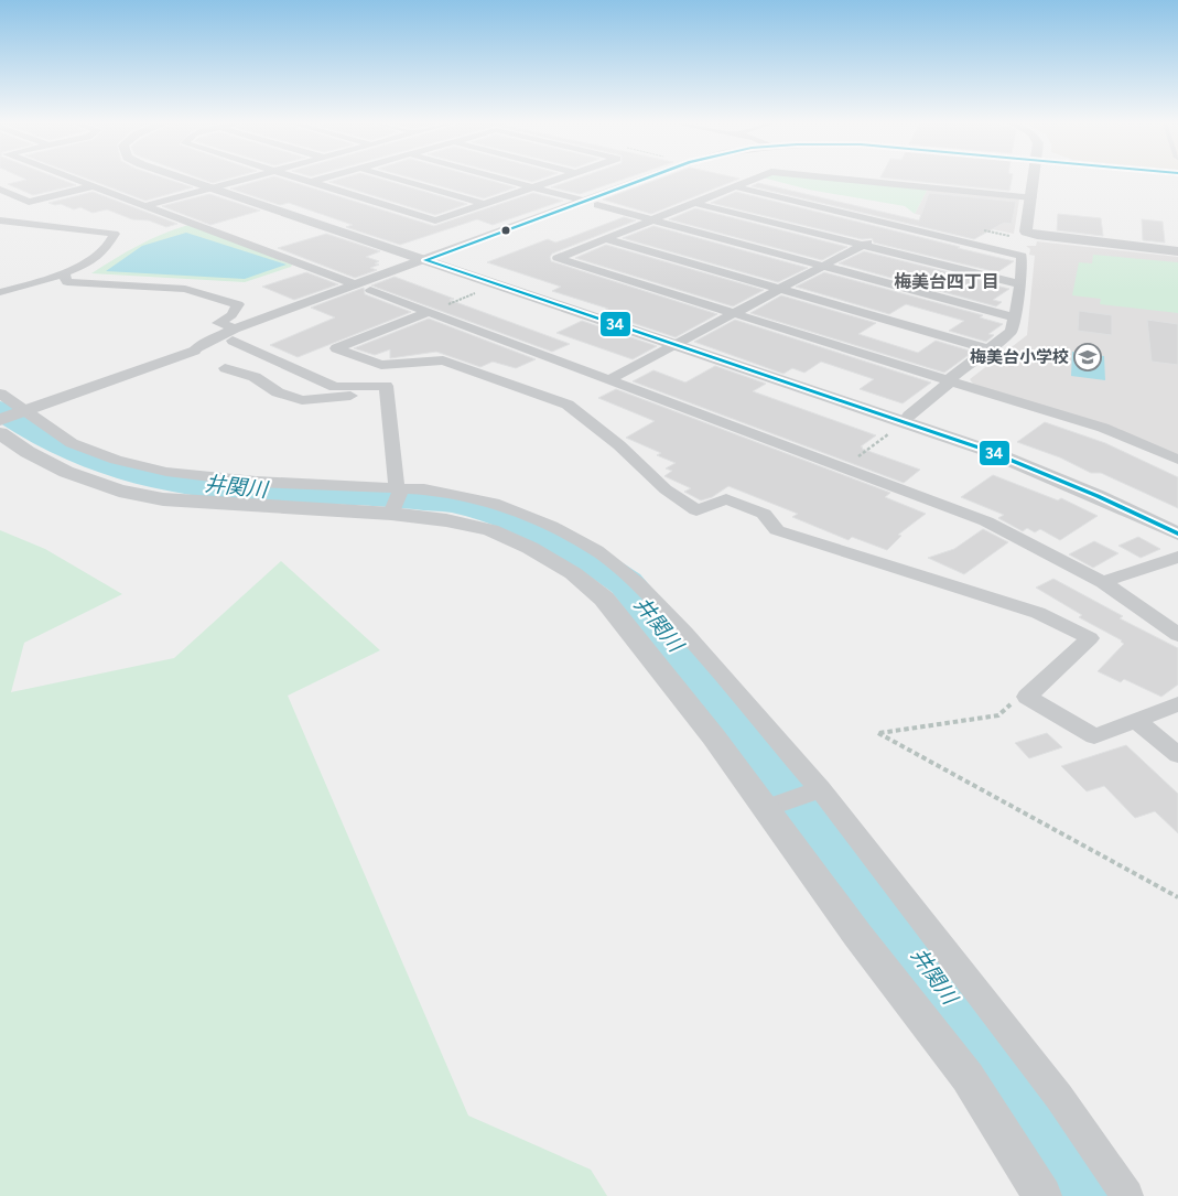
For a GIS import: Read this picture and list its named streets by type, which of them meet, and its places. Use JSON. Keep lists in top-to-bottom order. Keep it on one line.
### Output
{"districts":["梅美台四丁目"],"water":["井関川"],"places":{"school or university":["梅美台小学校"]},"lines":["transit line 34"]}
